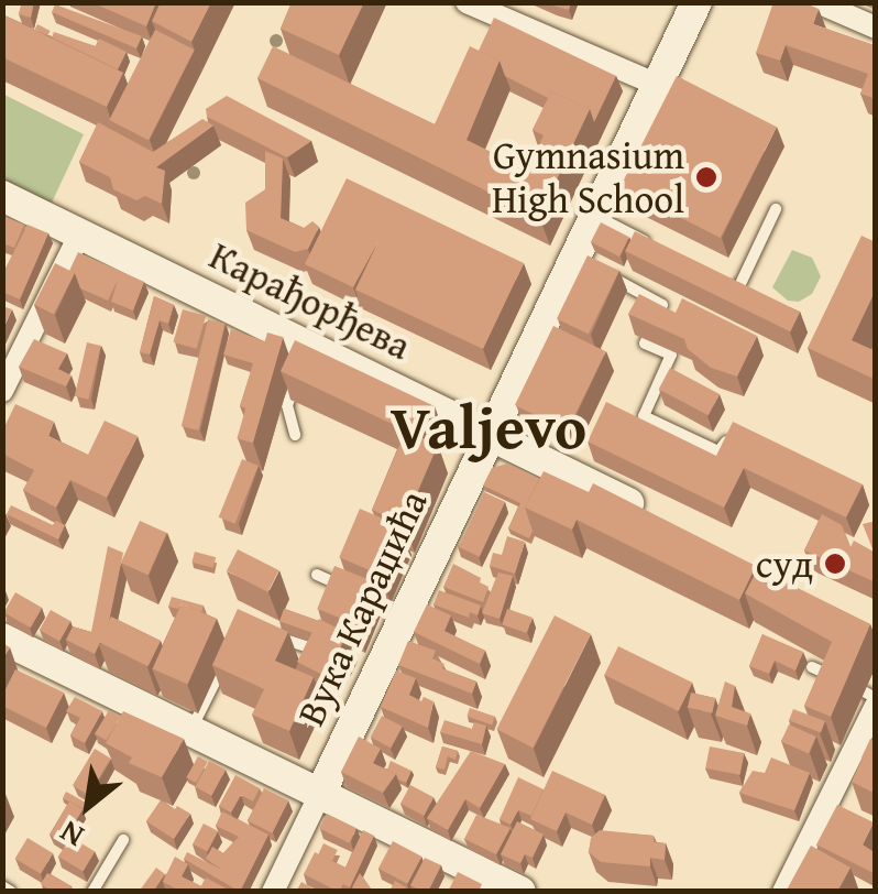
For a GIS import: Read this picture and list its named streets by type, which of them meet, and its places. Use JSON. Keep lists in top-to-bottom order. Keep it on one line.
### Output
{"streets":{"street":["Карађорђева","Вука Караџића"]},"crossings":[["Карађорђева","Вука Караџића"]],"districts":["Valjevo"],"places":["Gymnasium High School","суд"],"north":"bottom left"}
